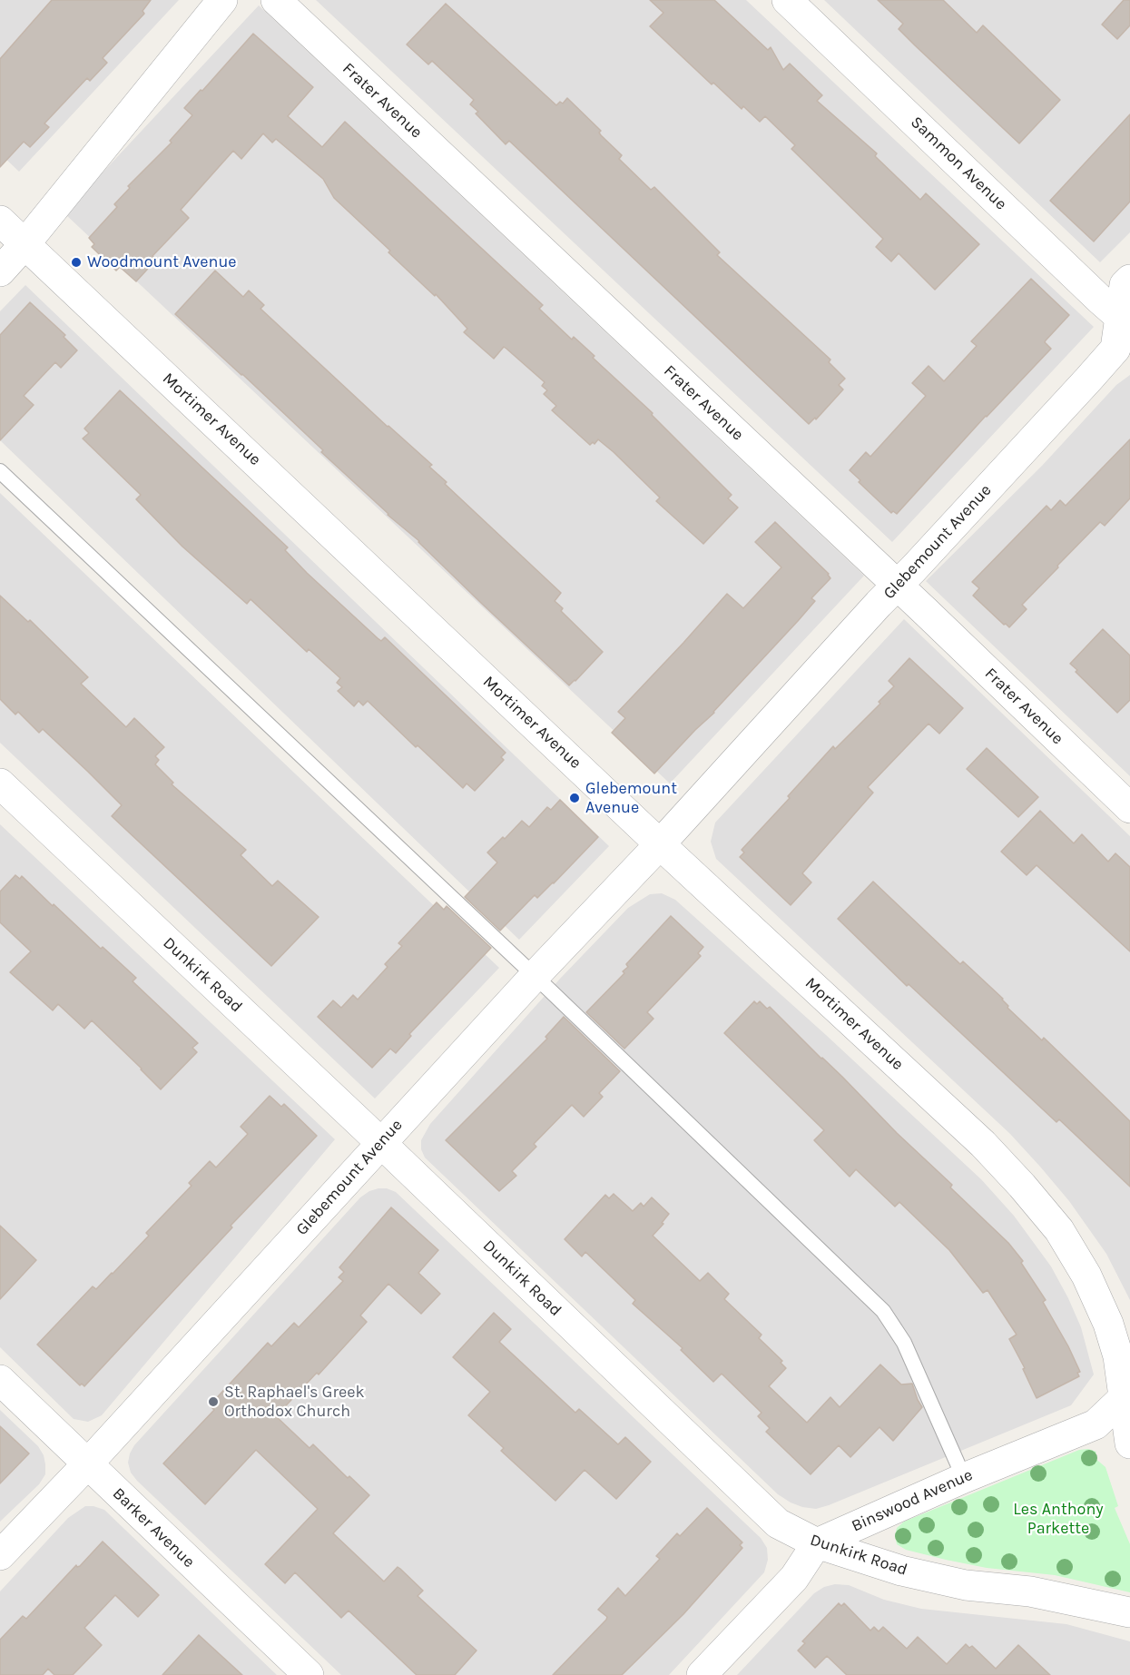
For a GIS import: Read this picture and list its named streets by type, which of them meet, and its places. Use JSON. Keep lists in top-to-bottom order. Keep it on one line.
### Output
{"streets":{"street":["Frater Avenue","Sammon Avenue","Mortimer Avenue","Glebemount Avenue","Dunkirk Road","Binswood Avenue","Barker Avenue"]},"crossings":[["Frater Avenue","Glebemount Avenue"],["Sammon Avenue","Glebemount Avenue"],["Mortimer Avenue","Glebemount Avenue"],["Mortimer Avenue","Binswood Avenue"],["Glebemount Avenue","Dunkirk Road"],["Glebemount Avenue","Barker Avenue"],["Dunkirk Road","Binswood Avenue"]],"parks":["Les Anthony Parkette"],"places":["Woodmount Avenue","Glebemount Avenue","St. Raphael's Greek Orthodox Church"]}
